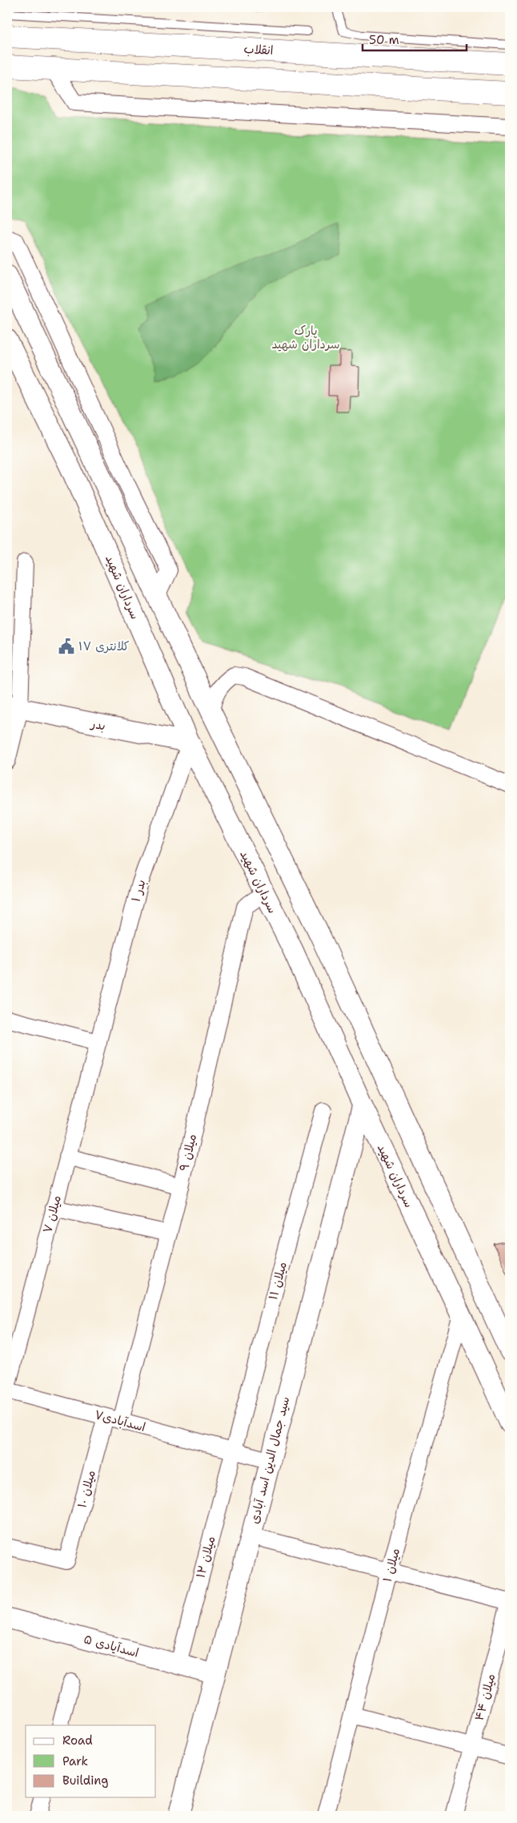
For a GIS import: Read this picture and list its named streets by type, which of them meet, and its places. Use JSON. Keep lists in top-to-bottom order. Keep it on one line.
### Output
{"streets":{"main road":["انقلاب"],"street":["سرداران شهید","بدر","بدر ۱","میلان ۹","میلان ۷","میلان ۱۱","اسدآبادی۷","سید جمال الدین اسد آبادی","میلان ۱۰","میلان ۱۲","میلان ۱","اسدآیادی ۵","میلان ۴۴"]},"crossings":[["سرداران شهید","بدر"],["سرداران شهید","بدر ۱"],["سرداران شهید","میلان ۹"],["سرداران شهید","سید جمال الدین اسد آبادی"],["سرداران شهید","میلان ۱"],["بدر","بدر ۱"],["بدر ۱","میلان ۷"],["میلان ۹","اسدآبادی۷"],["میلان ۹","میلان ۱۰"],["میلان ۱۱","اسدآبادی۷"],["میلان ۱۱","میلان ۱۲"],["اسدآبادی۷","سید جمال الدین اسد آبادی"],["اسدآبادی۷","میلان ۱۰"],["اسدآبادی۷","میلان ۱۲"],["سید جمال الدین اسد آبادی","اسدآیادی ۵"],["میلان ۱۲","اسدآیادی ۵"]],"parks":["پارک سرداران شهید"],"places":{"public building":["کلانتری ۱۷"]},"legend":["Road","Park","Building"],"scale_bar":"50 m"}
